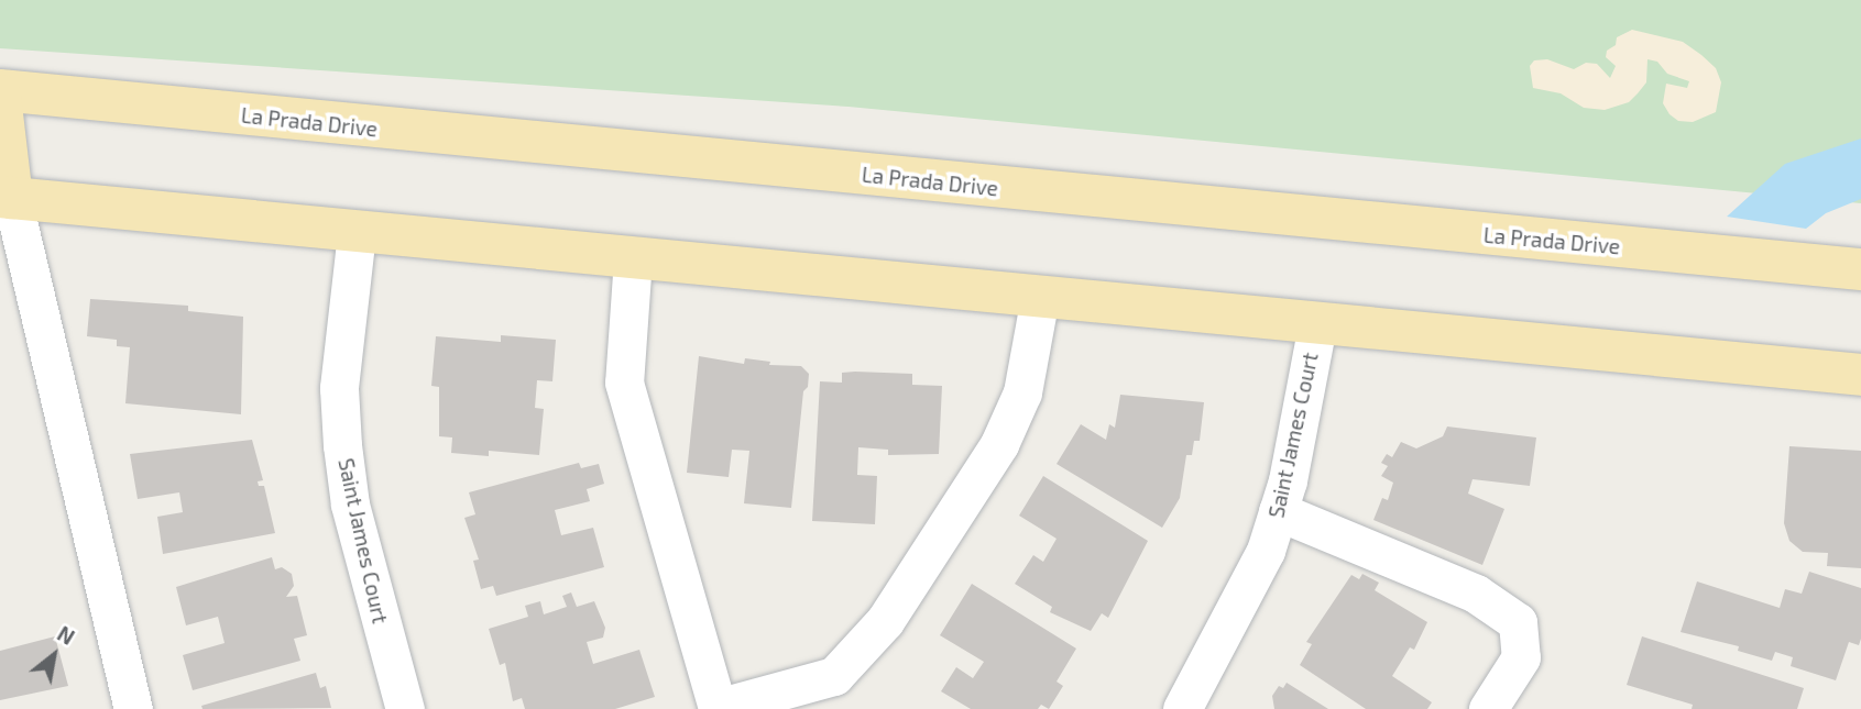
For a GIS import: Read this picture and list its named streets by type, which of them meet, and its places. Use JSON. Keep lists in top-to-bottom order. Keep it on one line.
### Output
{"streets":{"main road":["La Prada Drive"],"street":["Saint James Court"]},"north":"top right"}
